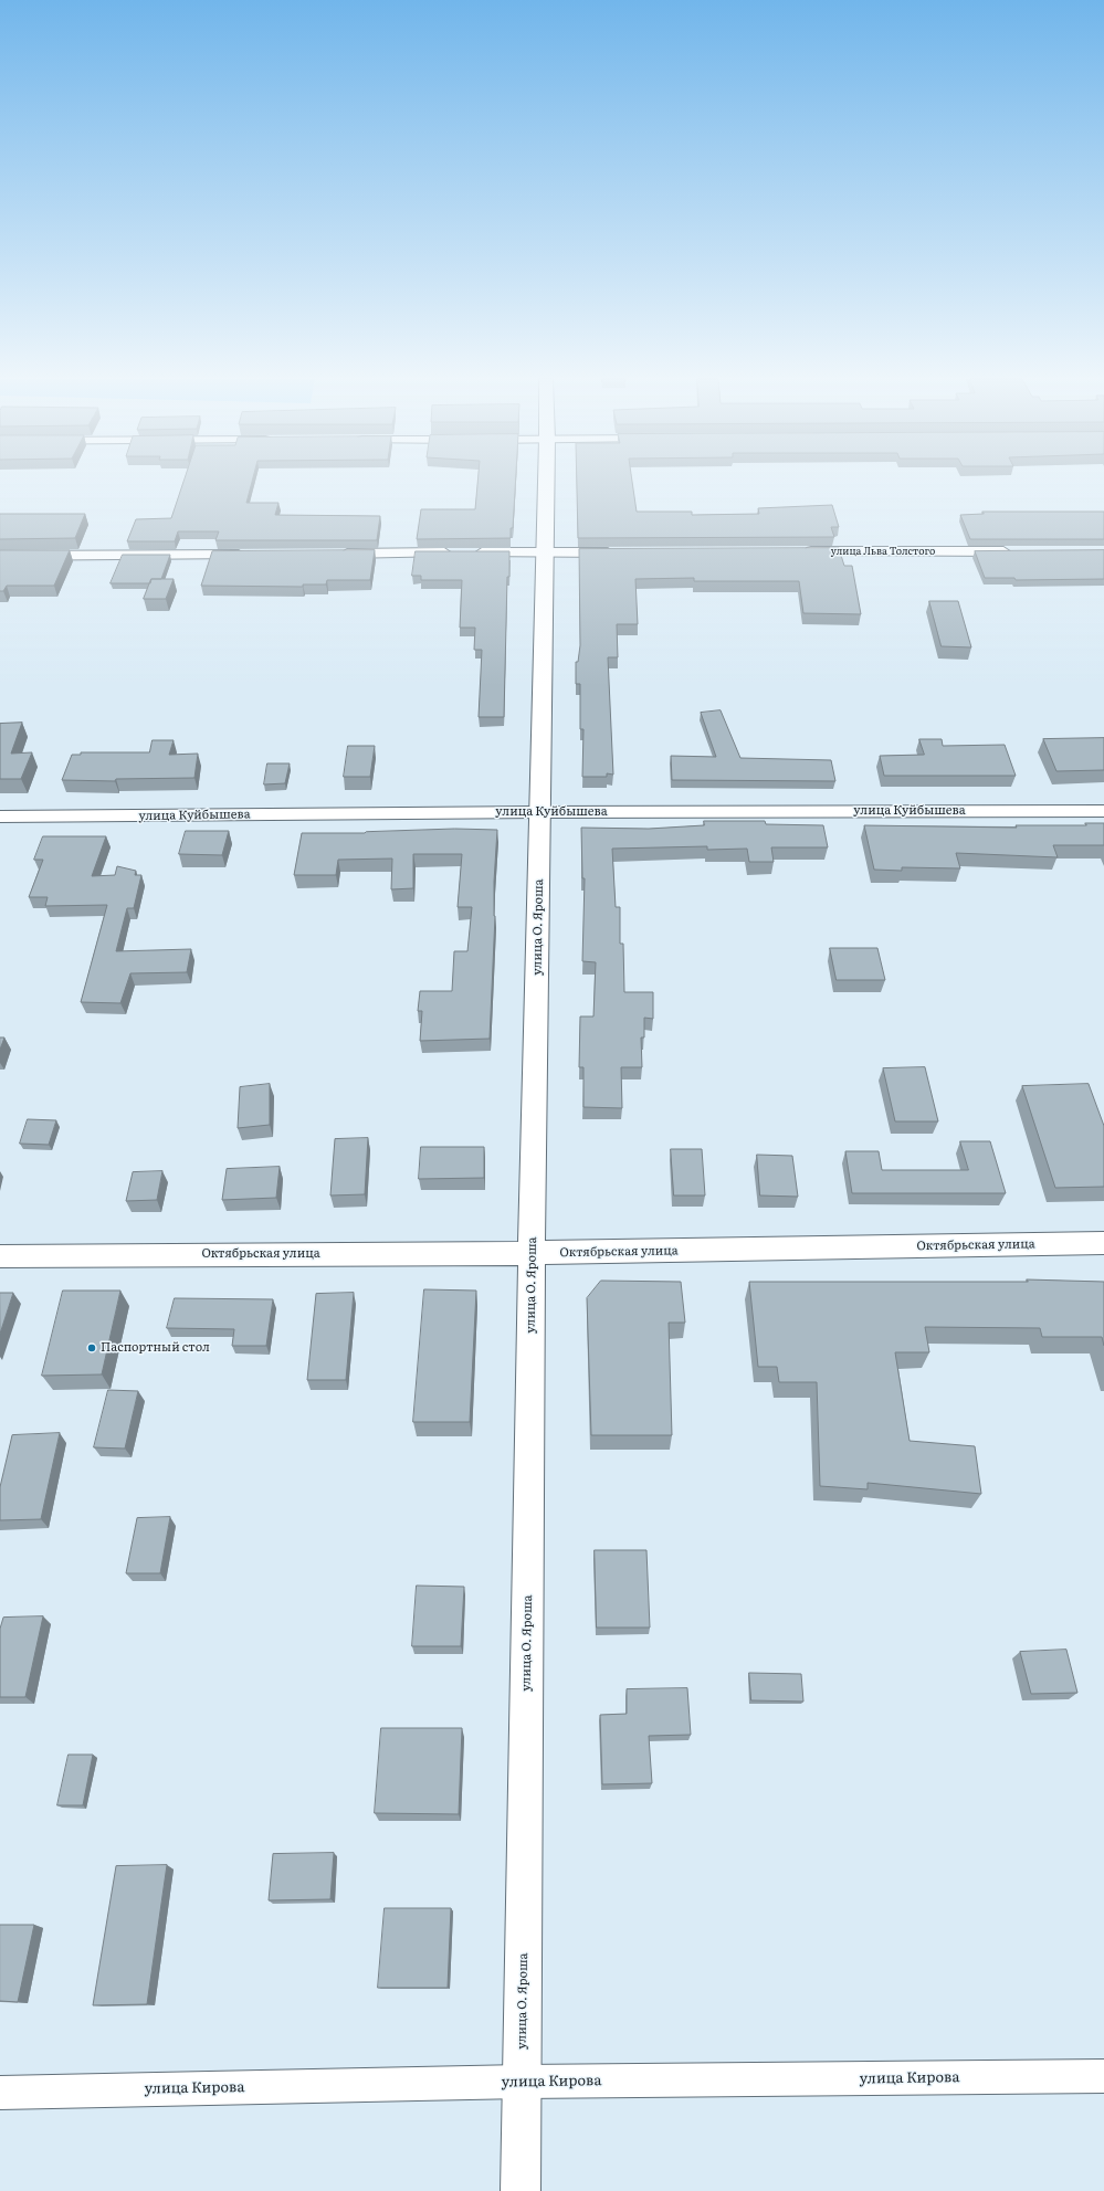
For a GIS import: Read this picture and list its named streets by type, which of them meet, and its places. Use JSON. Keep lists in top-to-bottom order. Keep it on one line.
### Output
{"streets":{"main road":["улица О. Яроша","Октябрьская улица"],"street":["улица Льва Толстого","улица Куйбышева","улица Кирова"]},"crossings":[["улица Куйбышева","улица О. Яроша"],["улица О. Яроша","Октябрьская улица"],["улица О. Яроша","улица Кирова"]],"places":["Паспортный стол"]}
